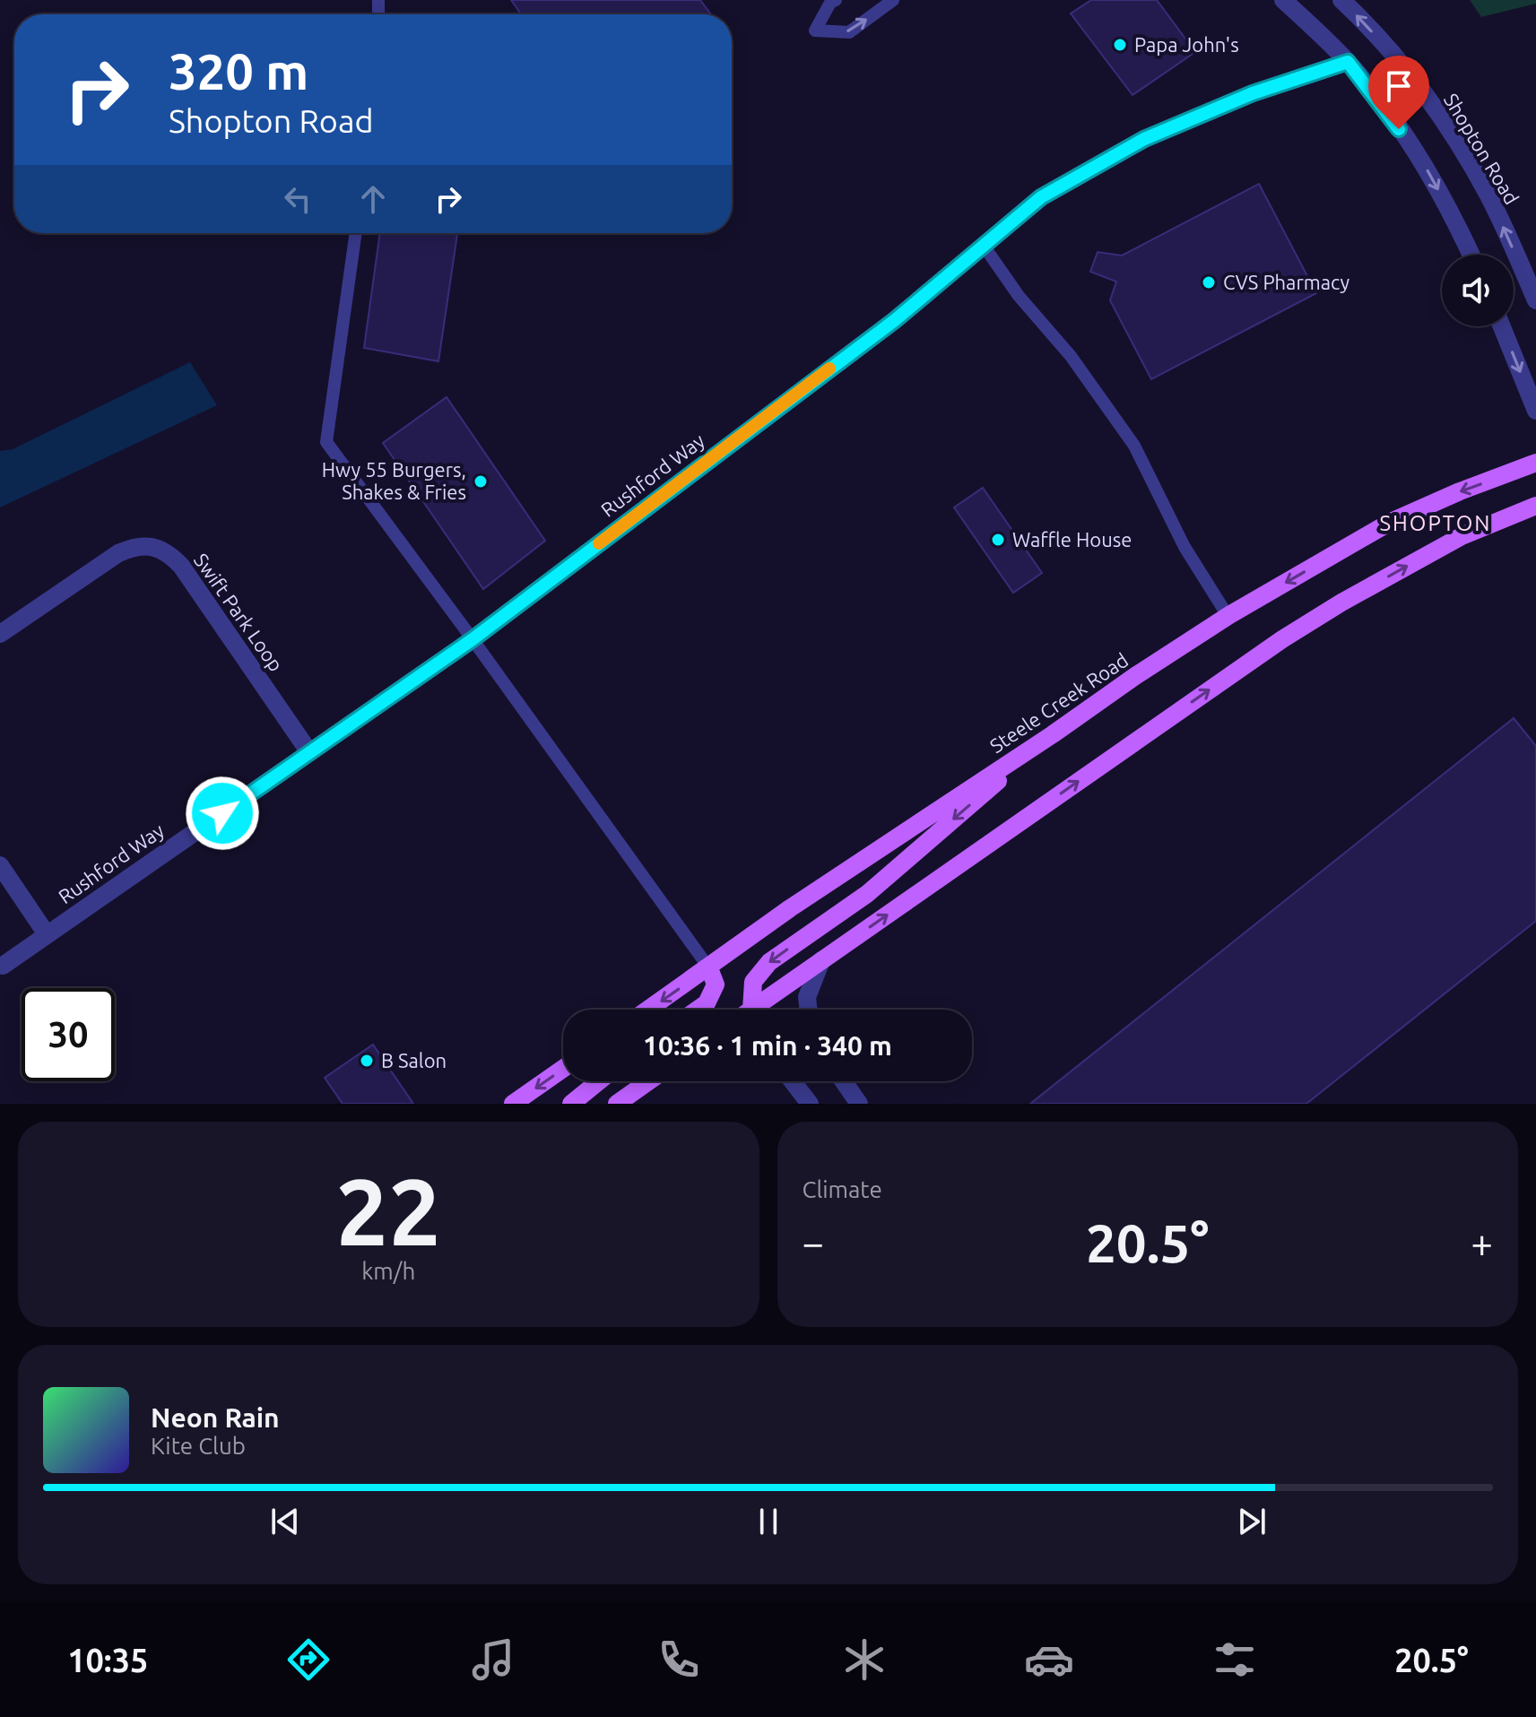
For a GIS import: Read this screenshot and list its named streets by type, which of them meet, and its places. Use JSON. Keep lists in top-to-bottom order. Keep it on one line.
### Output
{"streets":{"main road":["Steele Creek Road"],"street":["Shopton Road","Rushford Way","Swift Park Loop"]},"crossings":[["Rushford Way","Swift Park Loop"]],"districts":["SHOPTON"],"places":["Papa John's","CVS Pharmacy","Hwy 55 Burgers, Shakes & Fries","Waffle House","B Salon"],"page":{"turn":["320 m","Shopton Road"],"limit":"30","trip":"10:36 · 1 min · 340 m","tile":[["22","km/h"],"Climate"],"heat":["−","20.5°","+"],"song":["Neon Rain","Kite Club"],"tabs":["10:35","20.5°"]}}
